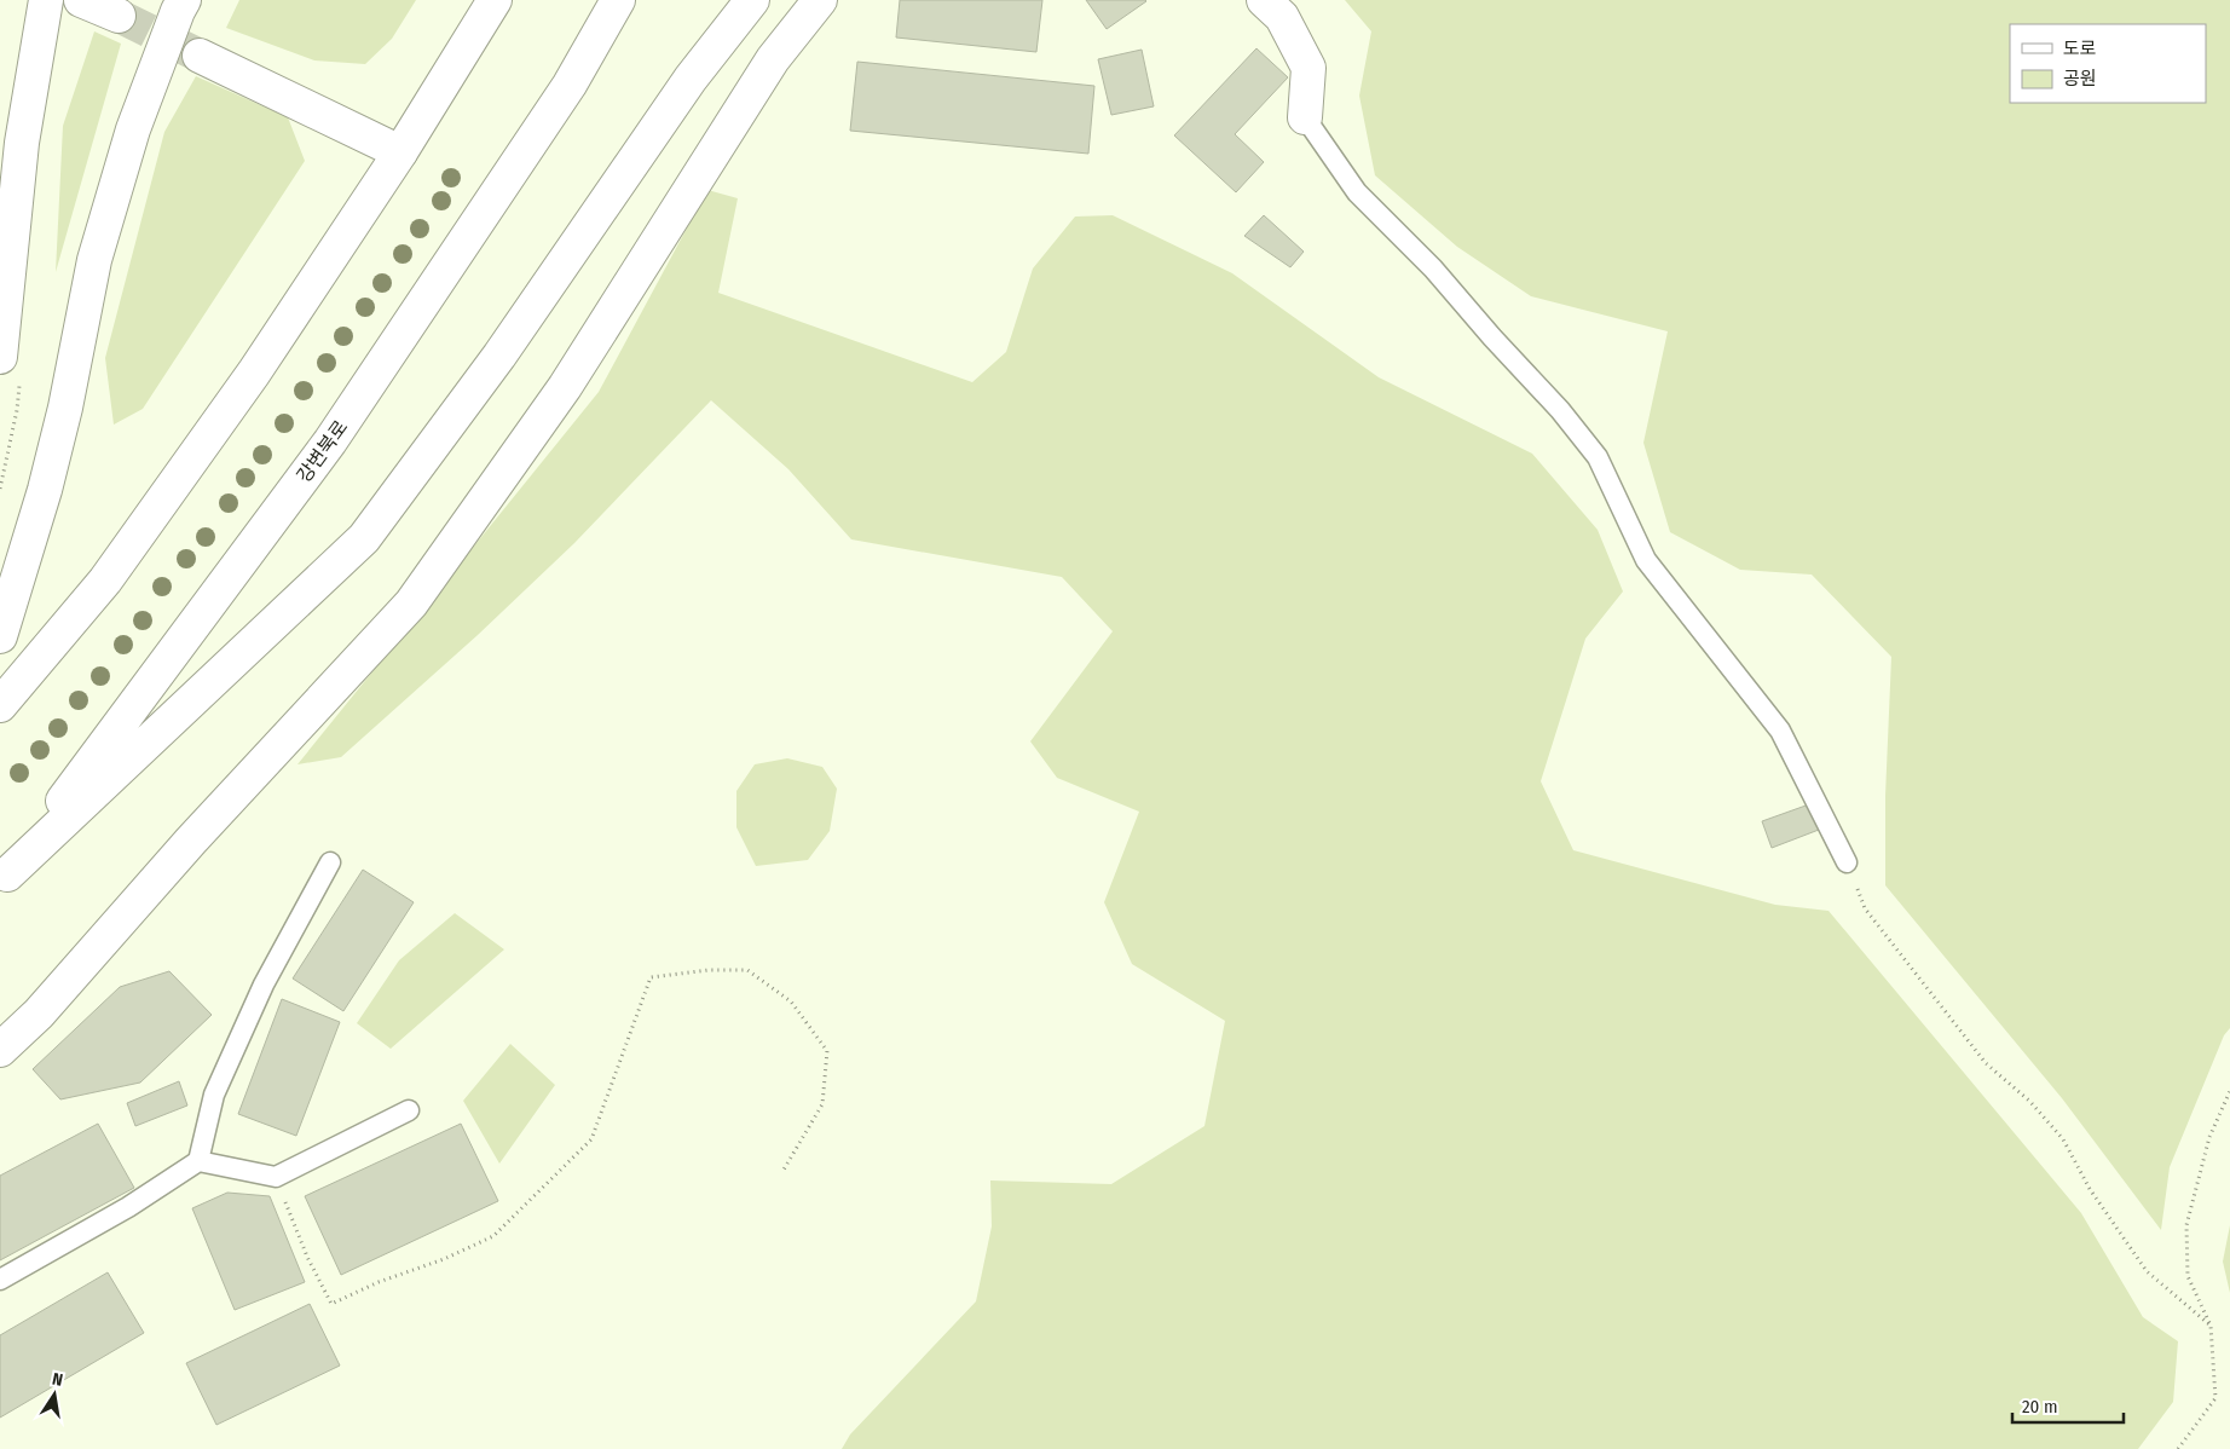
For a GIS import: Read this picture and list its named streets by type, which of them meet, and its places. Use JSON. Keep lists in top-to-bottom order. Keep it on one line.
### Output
{"streets":{"main road":["강변북로"]},"legend":["도로","공원"],"scale_bar":"20 m","north":"top"}
